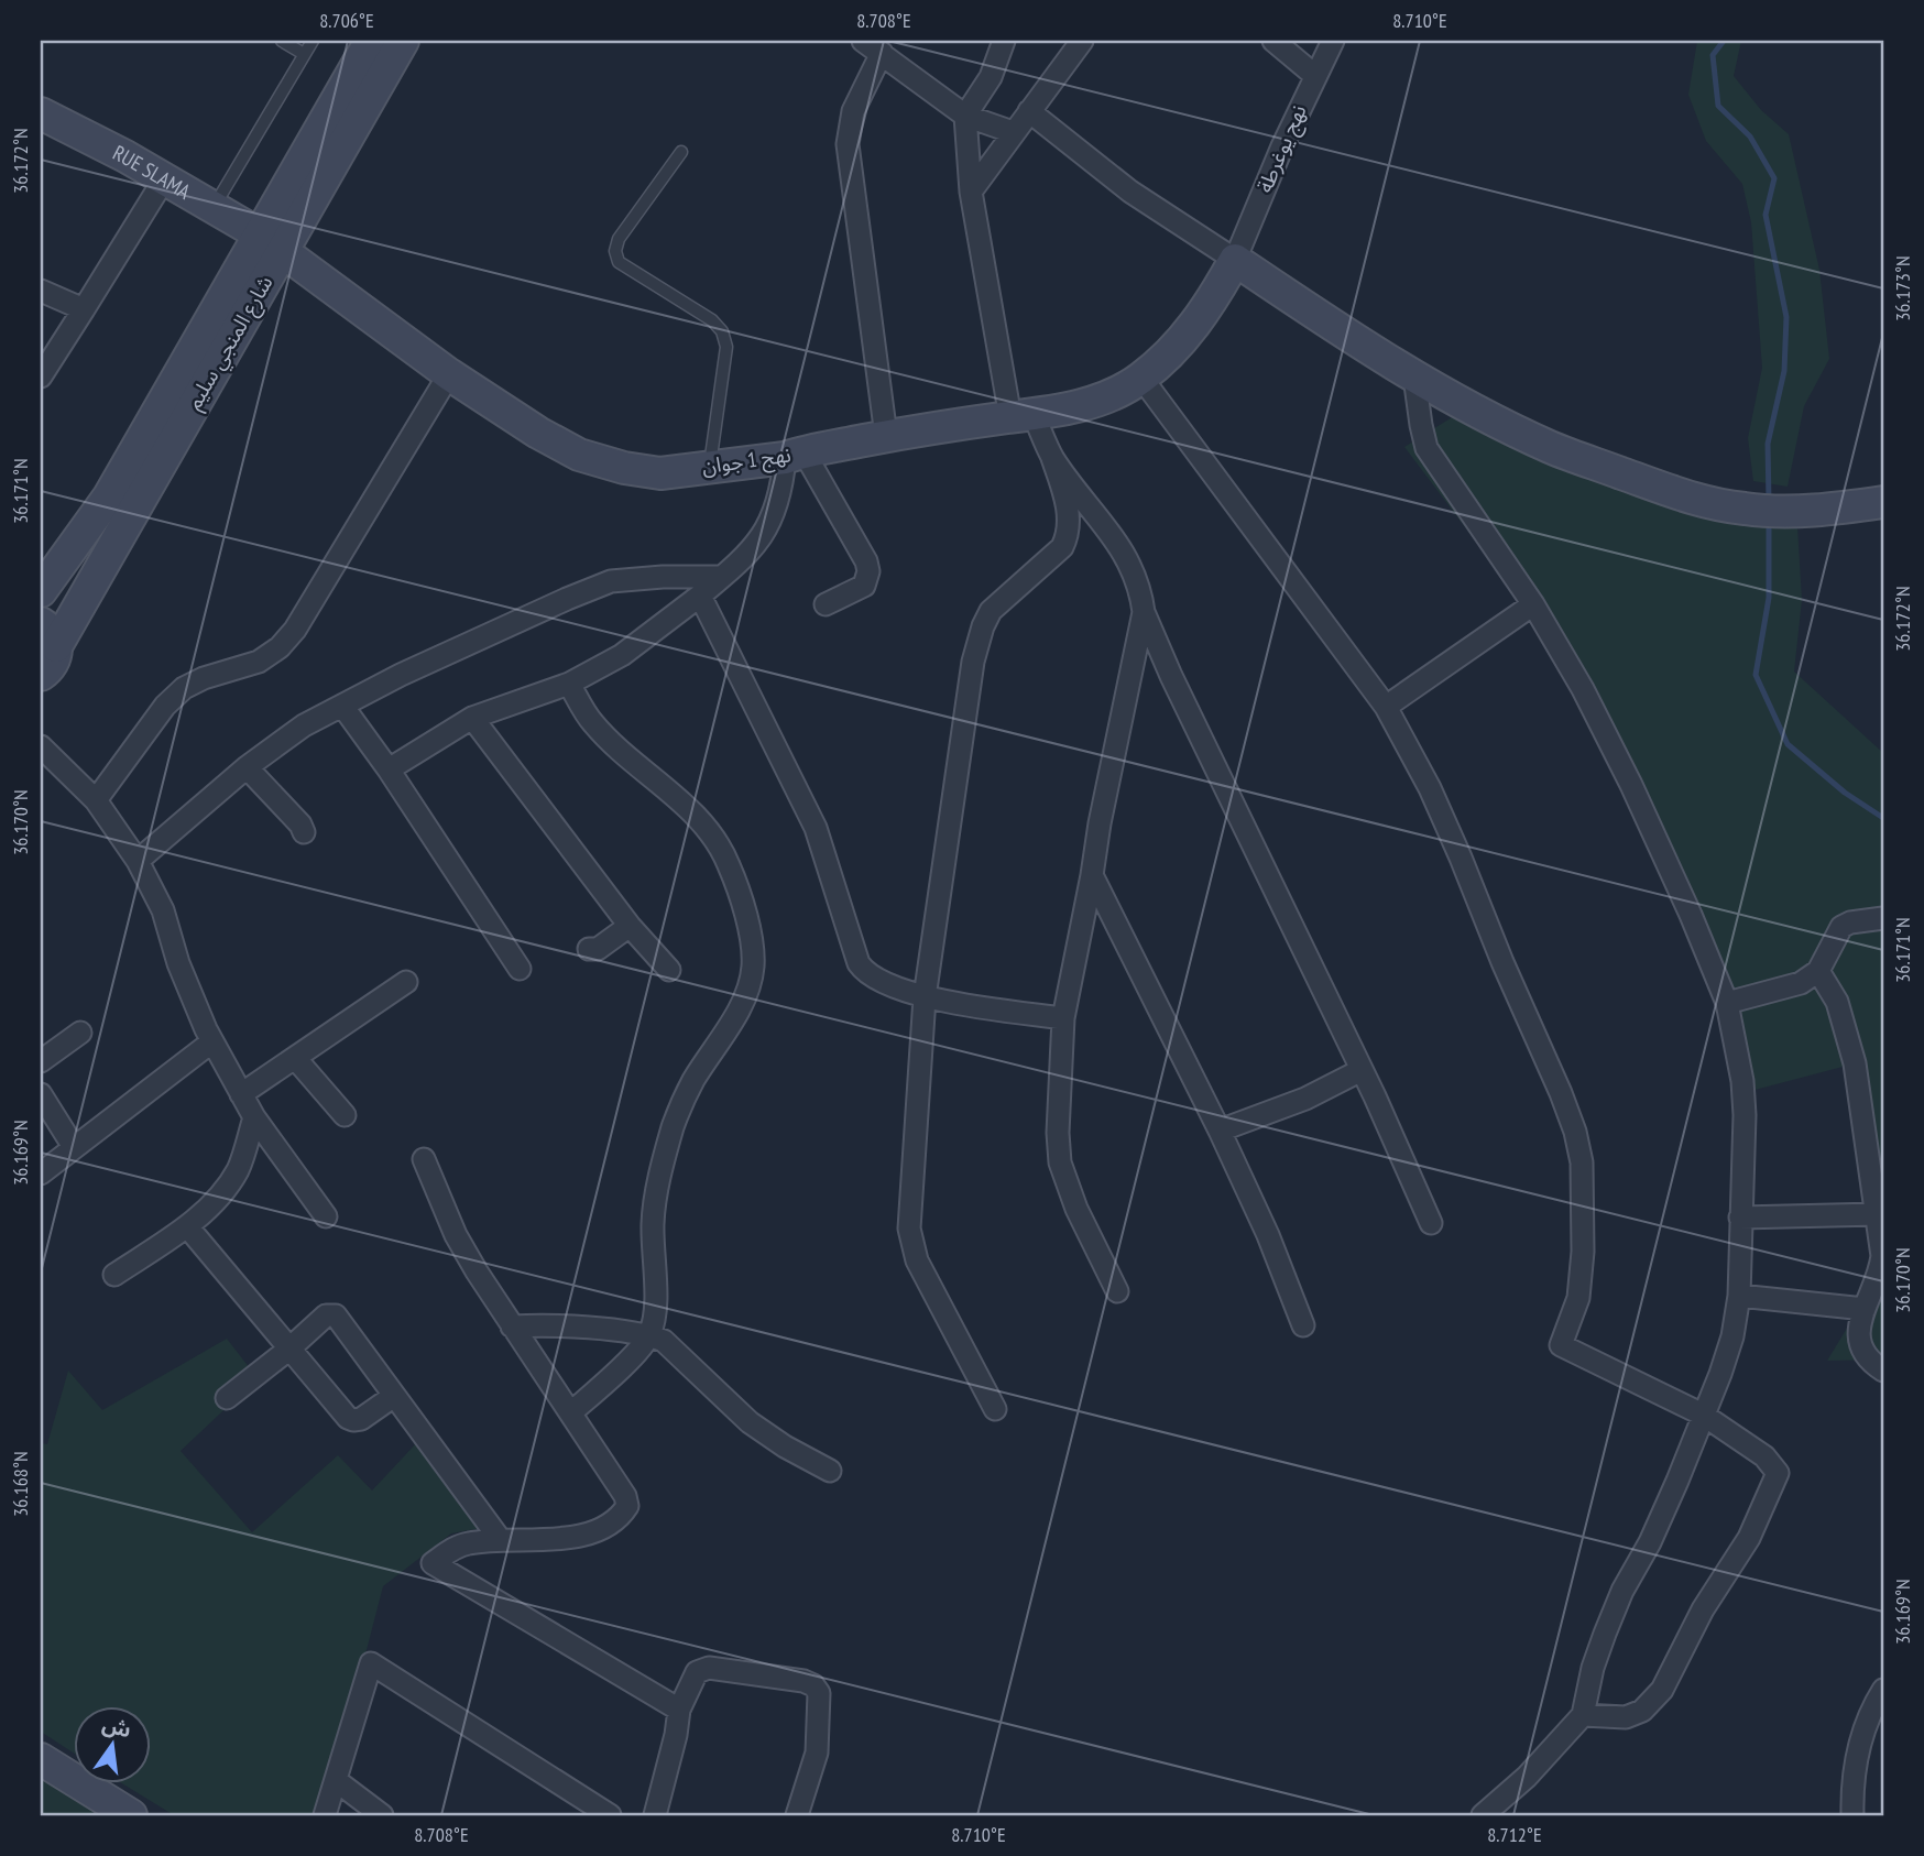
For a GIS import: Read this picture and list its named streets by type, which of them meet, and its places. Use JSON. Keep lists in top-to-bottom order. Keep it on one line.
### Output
{"streets":{"street":["نهج يوغرطة","RUE SLAMA","شارع المنجي سليم","نهج 1 جوان"]},"crossings":[["نهج يوغرطة","نهج 1 جوان"],["RUE SLAMA","شارع المنجي سليم"],["RUE SLAMA","نهج 1 جوان"],["شارع المنجي سليم","نهج 1 جوان"]],"north":"top","coordinates":["8.706°E","8.708°E","8.710°E","36.172°N","36.173°N","36.171°N","36.170°N","36.169°N","36.168°N","8.712°E"]}
